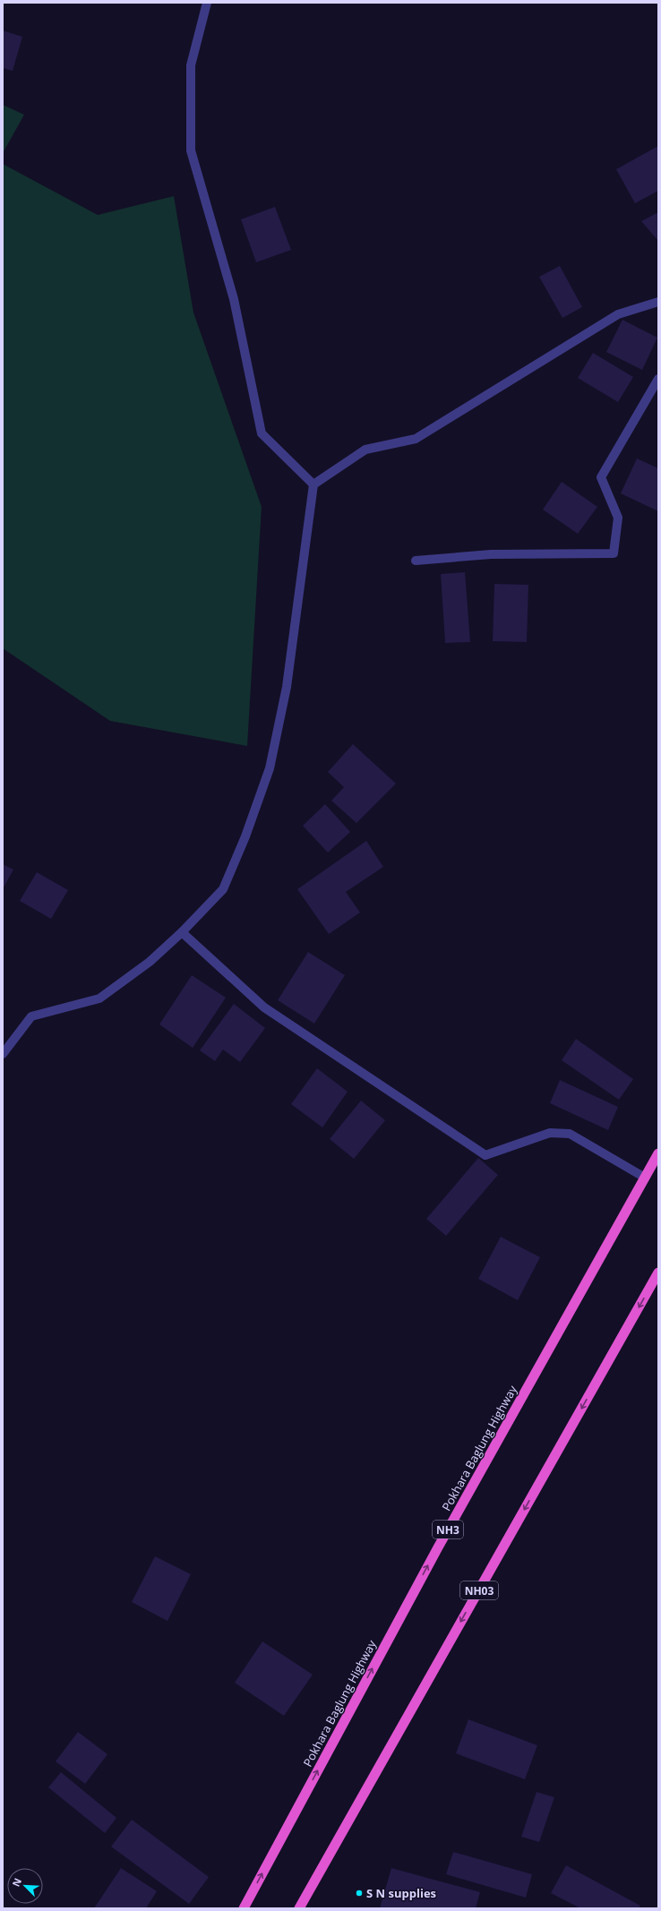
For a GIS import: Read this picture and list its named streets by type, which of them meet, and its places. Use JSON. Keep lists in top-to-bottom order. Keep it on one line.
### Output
{"streets":{"highway":["Pokhara Baglung Highway","NH3","NH03"]},"places":["S N supplies"],"north":"top left"}
